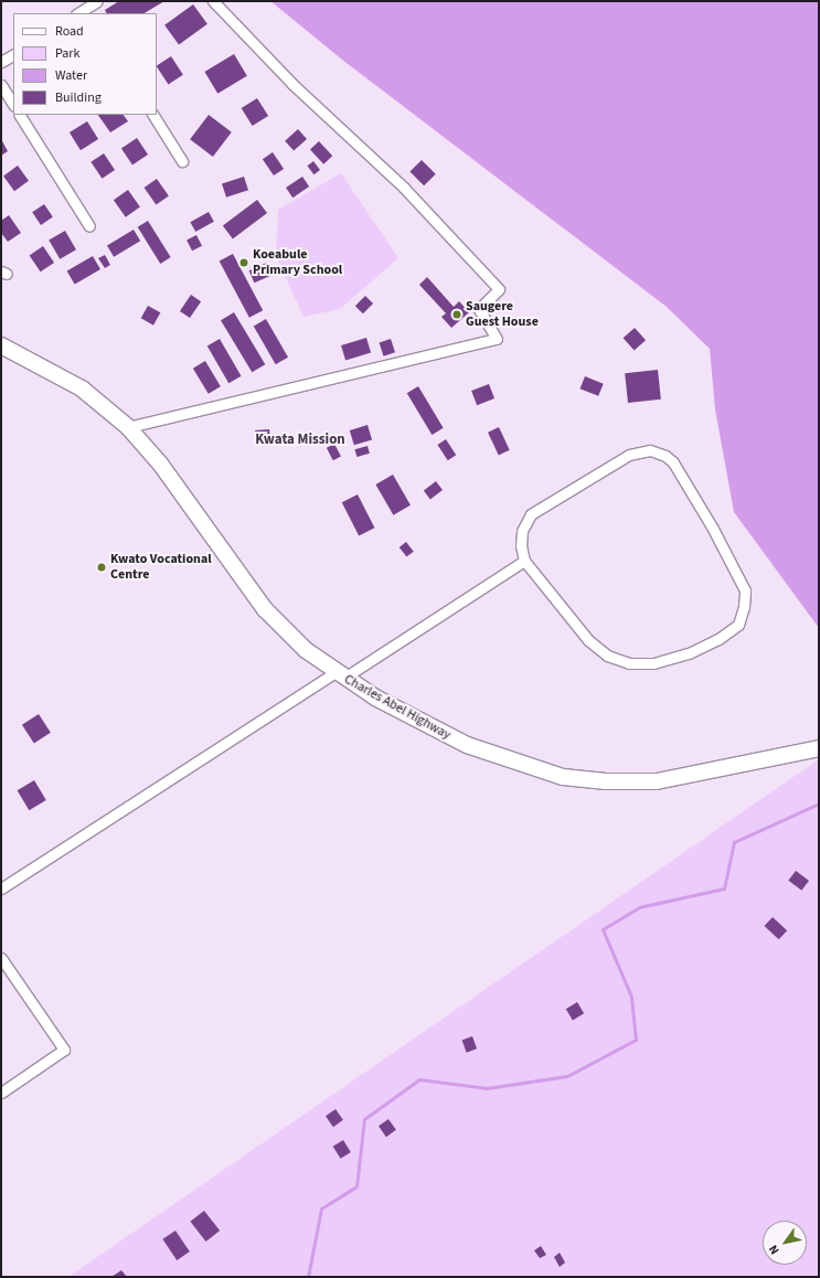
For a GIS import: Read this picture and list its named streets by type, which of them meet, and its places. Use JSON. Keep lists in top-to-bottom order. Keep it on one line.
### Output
{"streets":{"main road":["Charles Abel Highway"]},"districts":["Kwata Mission"],"places":["Koeabule Primary School","Saugere Guest House","Kwato Vocational Centre"],"legend":["Road","Park","Water","Building"],"north":"bottom left"}
